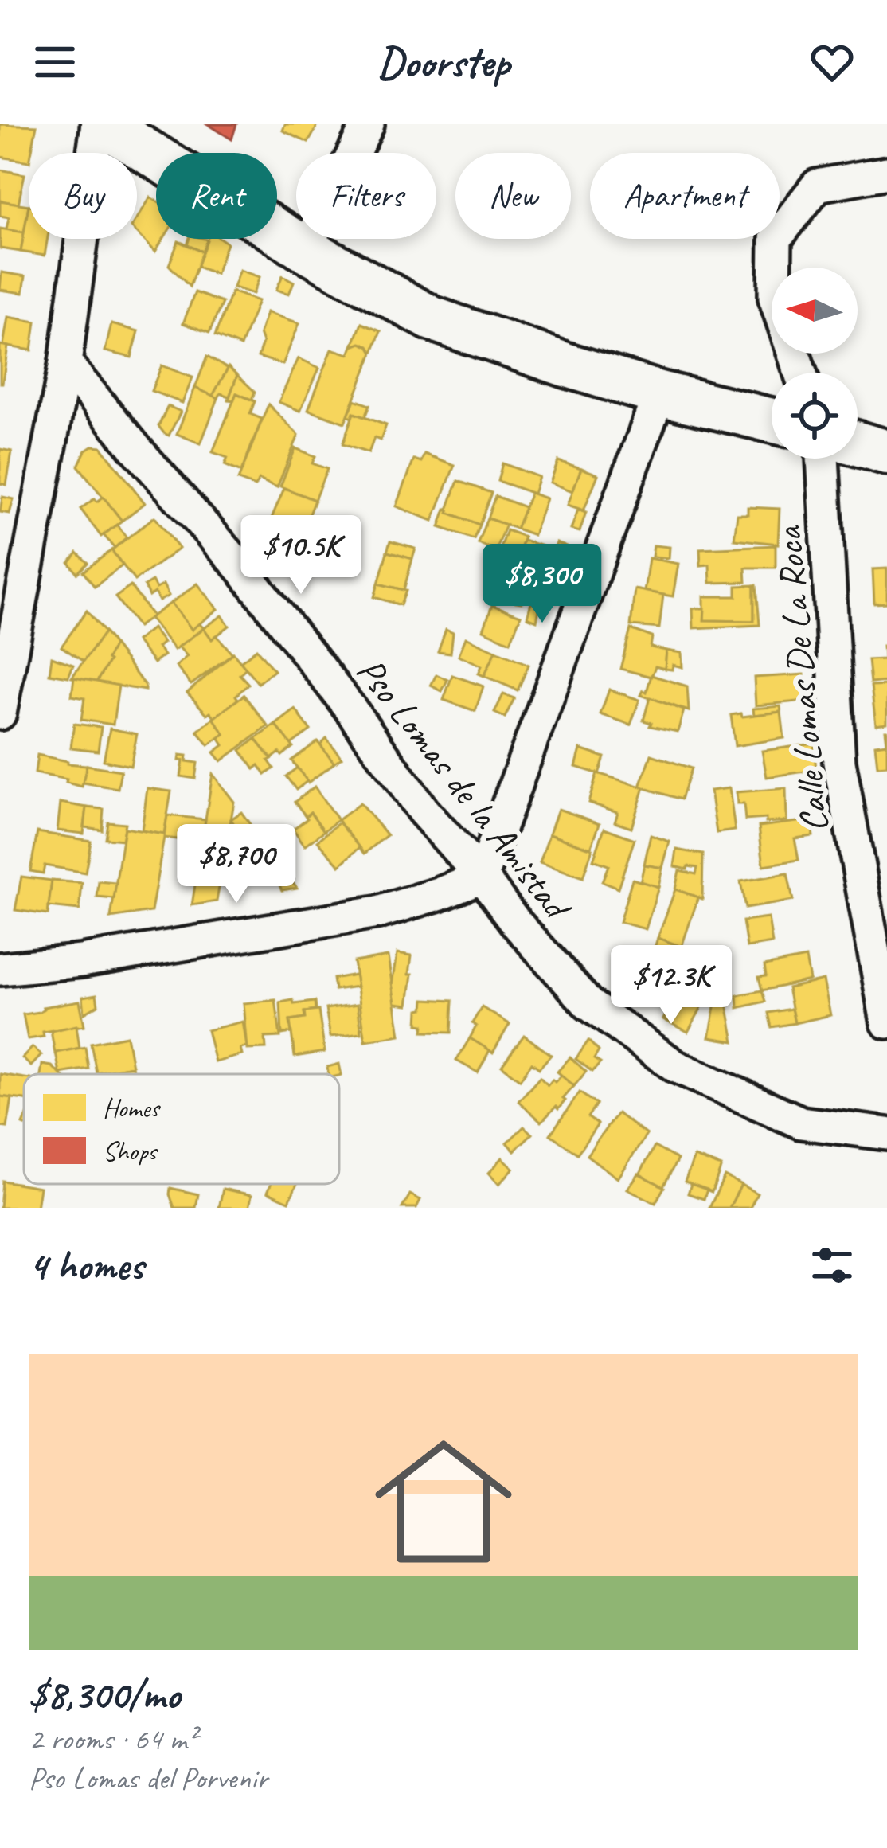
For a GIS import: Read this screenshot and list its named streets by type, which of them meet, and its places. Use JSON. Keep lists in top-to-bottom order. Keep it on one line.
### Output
{"streets":{"street":["Calle Lomas De La Roca","Pso Lomas de la Amistad"]},"legend":["Homes","Shops"],"north":"left","page":{"header":"Doorstep","chip":["Buy","Rent","Filters","New","Apartment"],"price":["$10.5K","$8,300","$8,700","$12.3K"],"heading":"4 homes","list":[{"name":"$8,300/mo","note":"2 rooms · 64 m² · Pso Lomas del Porvenir"}]}}
